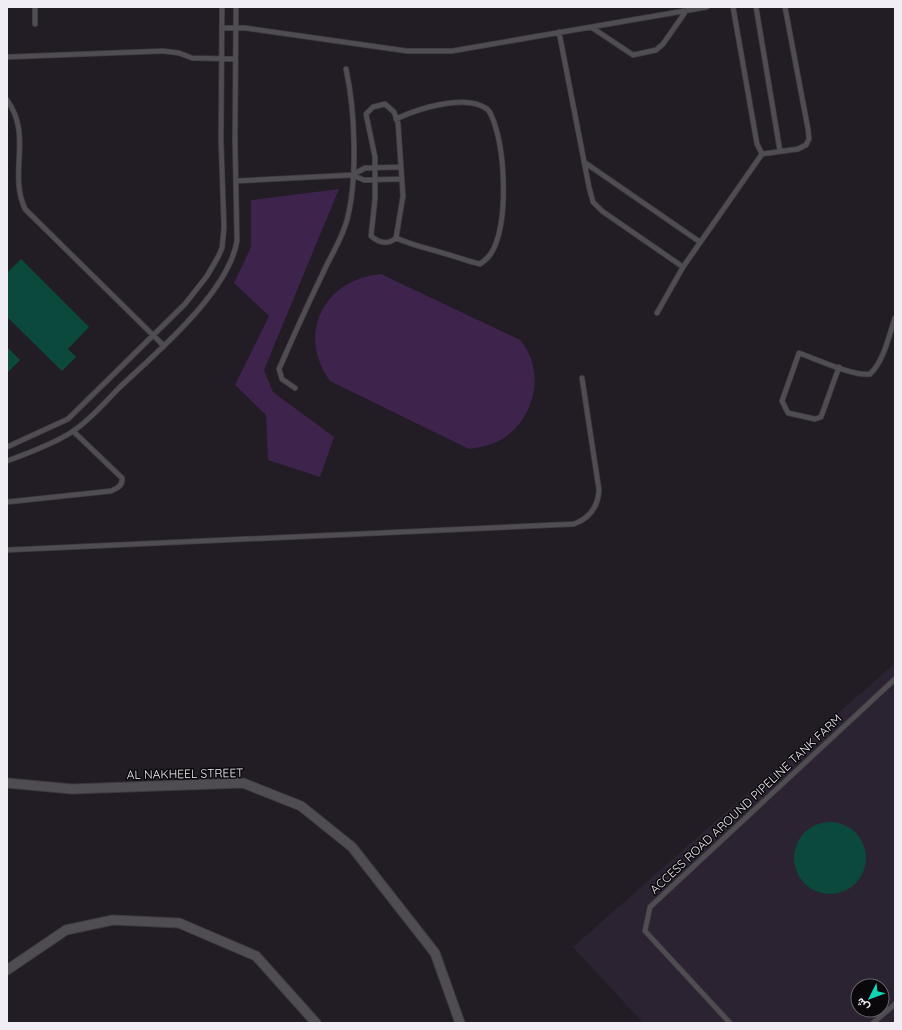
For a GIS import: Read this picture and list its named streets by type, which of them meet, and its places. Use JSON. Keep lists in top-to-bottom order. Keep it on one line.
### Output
{"streets":{"street":["AL NAKHEEL STREET"],"lane":["ACCESS ROAD AROUND PIPELINE TANK FARM"]},"north":"bottom left"}
